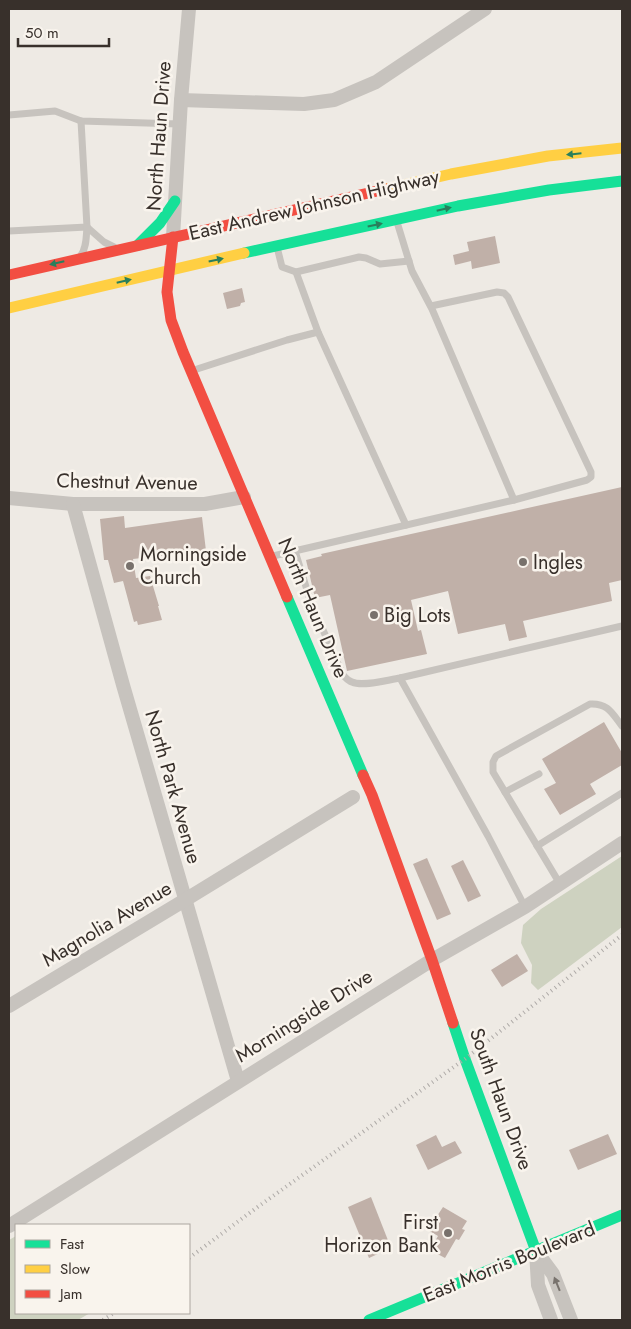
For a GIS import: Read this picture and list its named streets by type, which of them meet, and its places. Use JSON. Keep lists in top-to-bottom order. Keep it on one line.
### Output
{"streets":{"main road":["North Haun Drive","East Andrew Johnson Highway","South Haun Drive","East Morris Boulevard"],"street":["Chestnut Avenue","North Park Avenue","Magnolia Avenue","Morningside Drive"]},"crossings":[["North Haun Drive","East Andrew Johnson Highway"],["North Haun Drive","Chestnut Avenue"],["North Haun Drive","Morningside Drive"],["North Haun Drive","South Haun Drive"],["Chestnut Avenue","North Park Avenue"],["North Park Avenue","Magnolia Avenue"],["North Park Avenue","Morningside Drive"],["Morningside Drive","South Haun Drive"],["South Haun Drive","East Morris Boulevard"]],"places":["Ingles","Morningside Church","Big Lots","First Horizon Bank"],"legend":["Fast","Slow","Jam"],"scale_bar":"50 m"}
